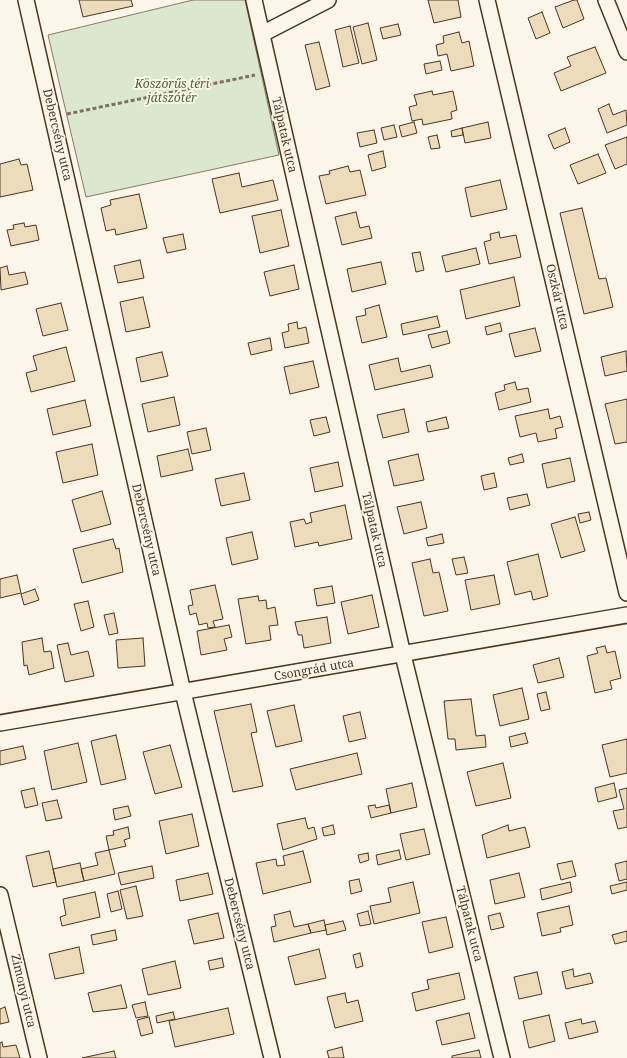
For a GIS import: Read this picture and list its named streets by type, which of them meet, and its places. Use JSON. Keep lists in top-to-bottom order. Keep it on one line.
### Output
{"streets":{"street":["Debercsény utca","Tálpatak utca","Oszkár utca","Csongrád utca","Zimonyi utca"]},"crossings":[["Debercsény utca","Csongrád utca"],["Tálpatak utca","Csongrád utca"]],"parks":["Köszörűs téri játszótér"]}
